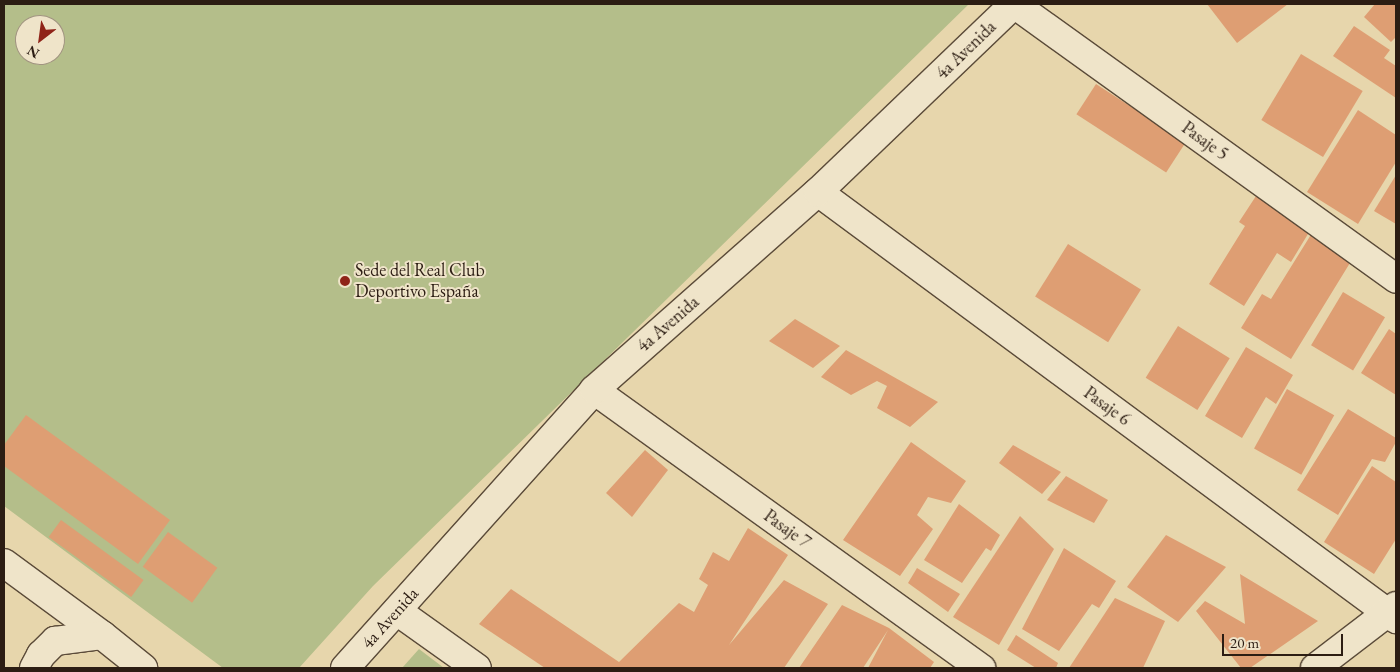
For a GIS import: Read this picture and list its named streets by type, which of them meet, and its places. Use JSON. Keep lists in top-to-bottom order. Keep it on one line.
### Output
{"streets":{"street":["4a Avenida","Pasaje 5","Pasaje 6","Pasaje 7"]},"crossings":[["4a Avenida","Pasaje 5"],["4a Avenida","Pasaje 6"],["4a Avenida","Pasaje 7"]],"places":["Sede del Real Club Deportivo España"],"scale_bar":"20 m","north":"bottom left"}
